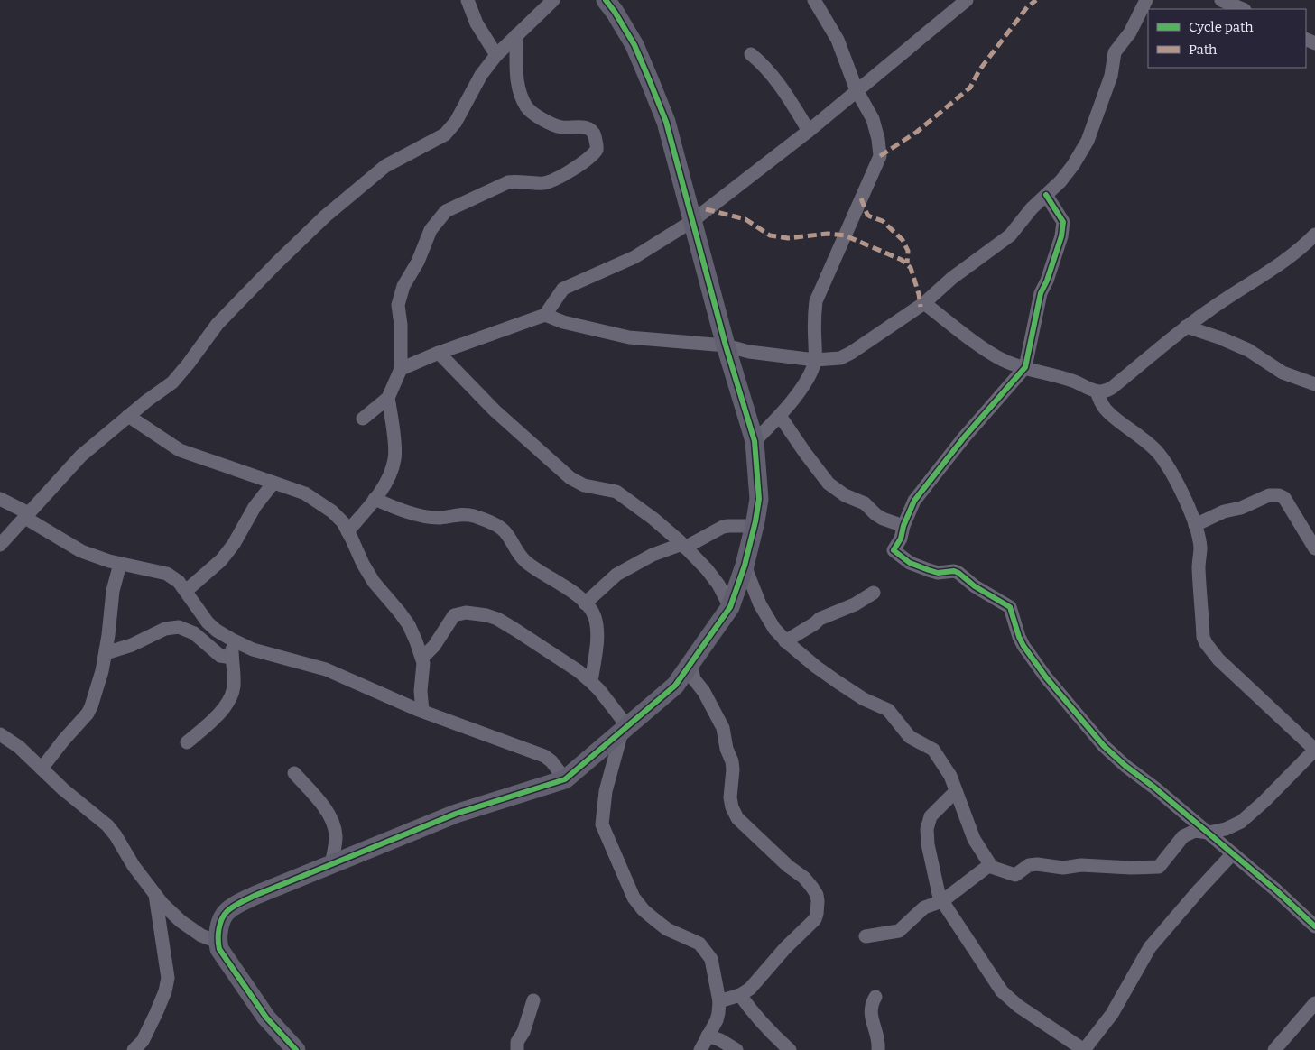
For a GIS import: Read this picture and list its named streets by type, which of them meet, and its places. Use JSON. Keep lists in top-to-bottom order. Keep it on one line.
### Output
{"legend":["Cycle path","Path"]}
